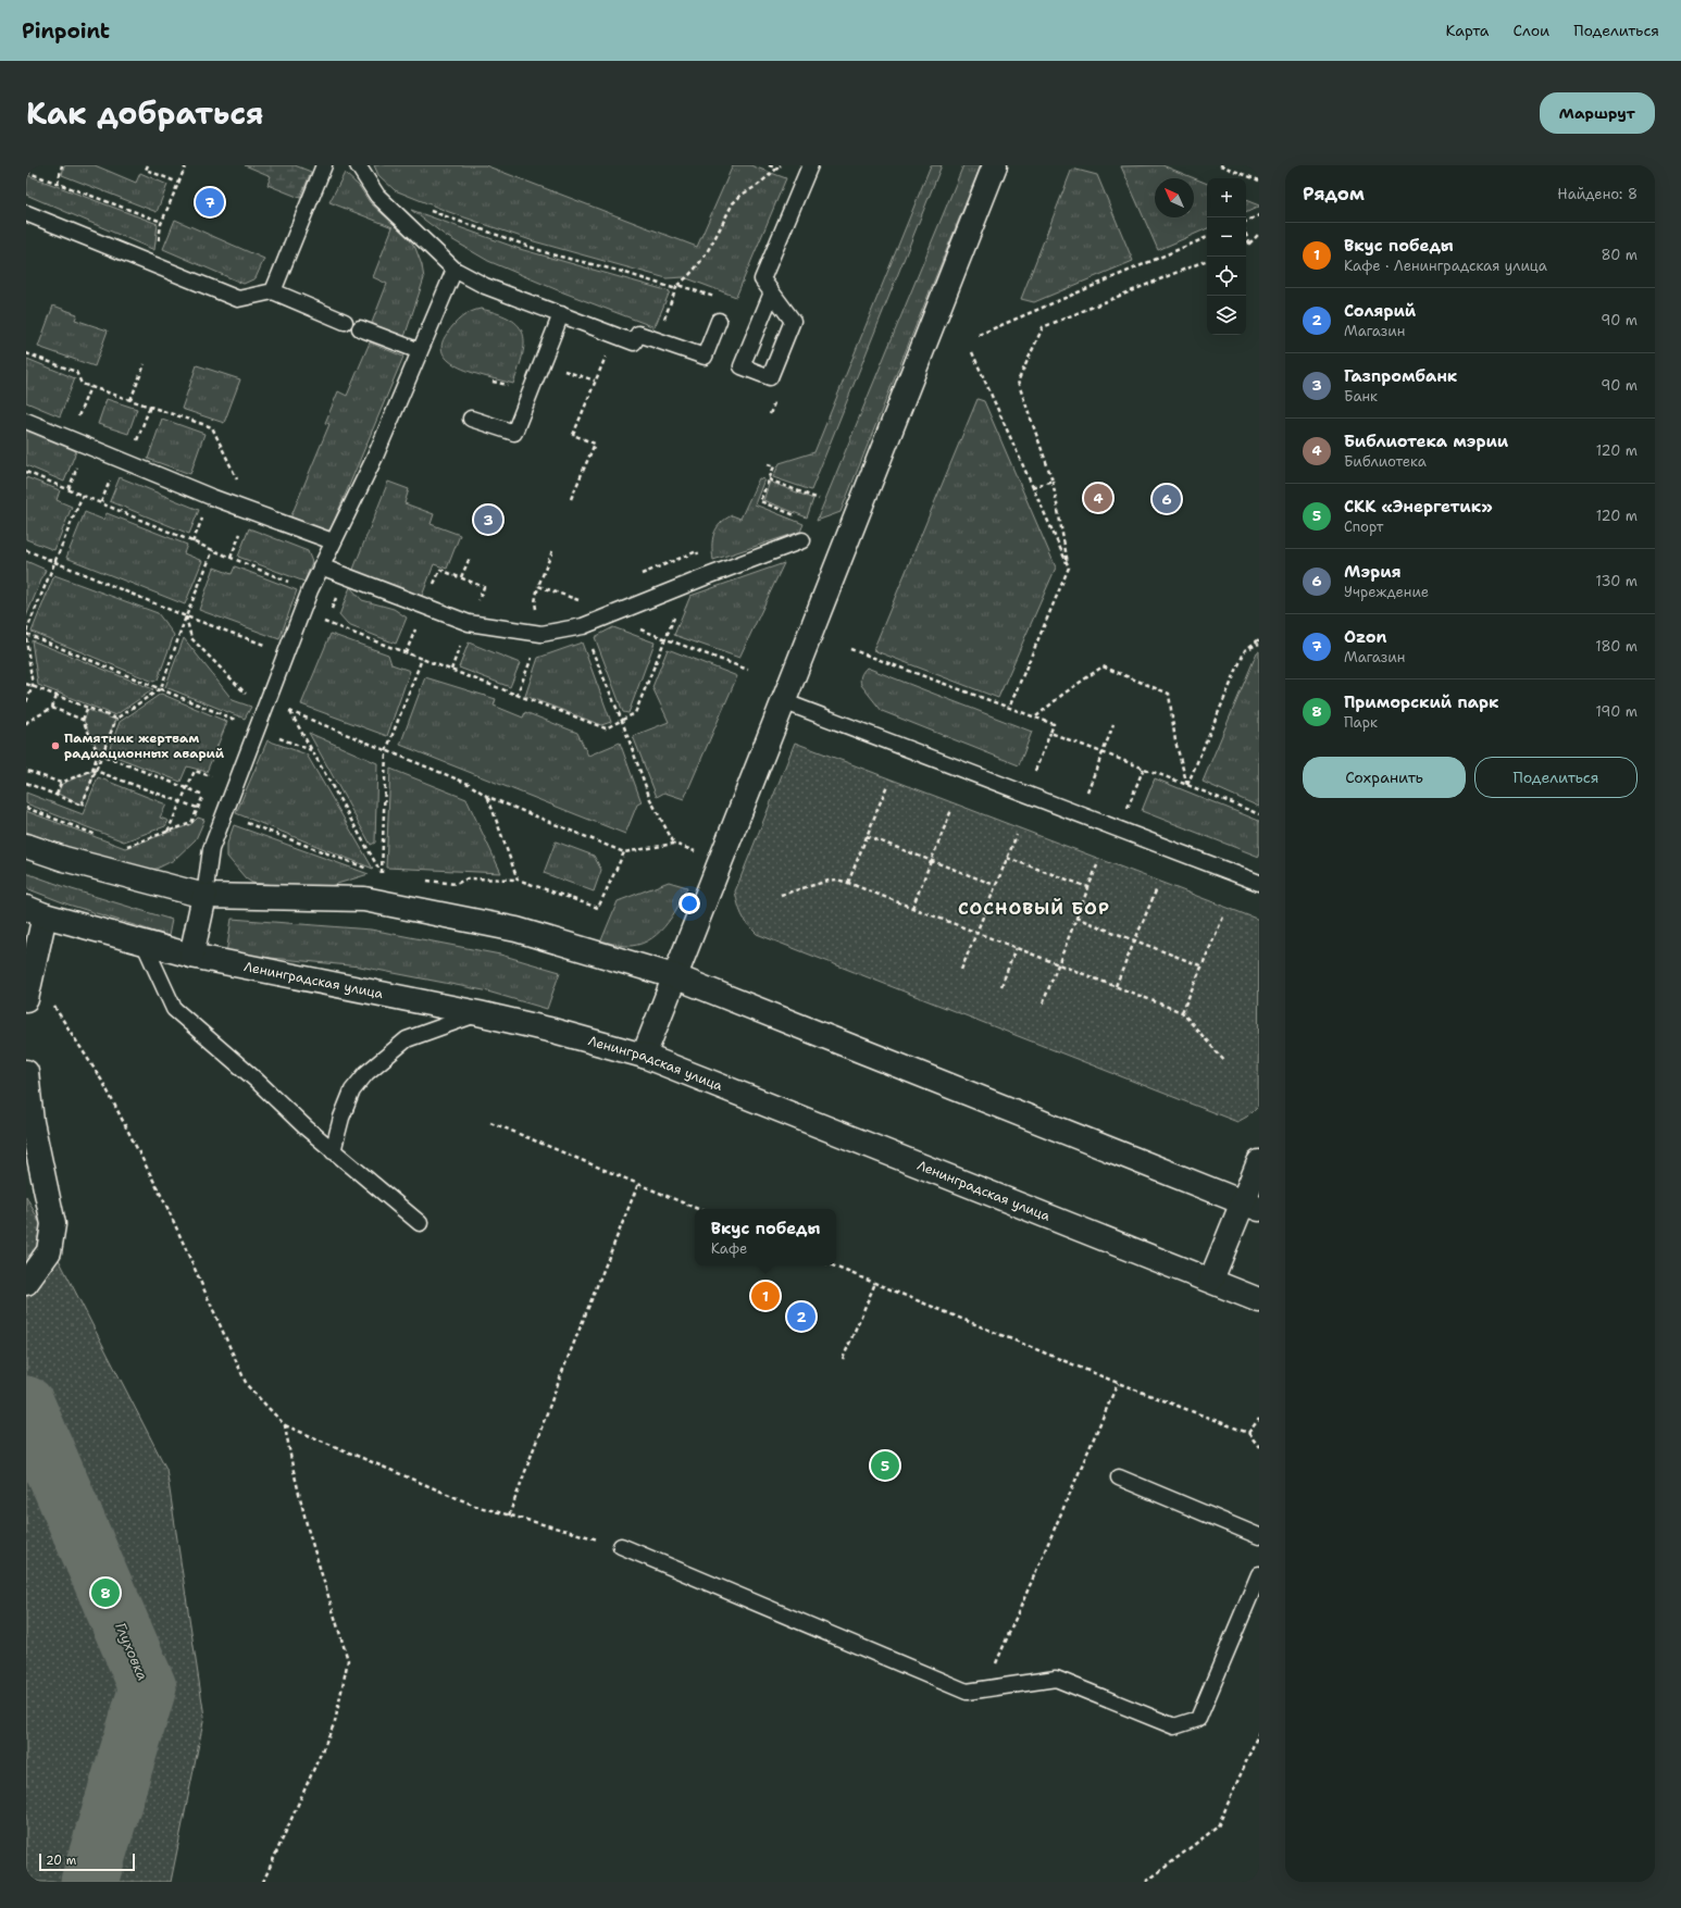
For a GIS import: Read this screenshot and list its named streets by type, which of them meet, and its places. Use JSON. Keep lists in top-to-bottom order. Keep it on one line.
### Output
{"streets":{"main road":["Ленинградская улица"]},"districts":["СОСНОВЫЙ БОР"],"water":["Глуховка"],"places":["Памятник жертвам радиационных аварий"],"scale_bar":"20 m","north":"top left","page":{"header":"Pinpoint","nav":["Карта","Слои","Поделиться"],"title":"Как добраться","buttons":["Маршрут",["Сохранить","Поделиться"]],"heading":["Рядом","Найдено: 8"],"map_buttons":["+","−"],"pins":["7","4","6","3","1","2","5","8"],"list":[{"mark":"1","name":"Вкус победы","note":"Кафе · Ленинградская улица","value":"80 m"},{"mark":"2","name":"Солярий","note":"Магазин","value":"90 m"},{"mark":"3","name":"Газпромбанк","note":"Банк","value":"90 m"},{"mark":"4","name":"Библиотека мэрии","note":"Библиотека","value":"120 m"},{"mark":"5","name":"СКК «Энергетик»","note":"Спорт","value":"120 m"},{"mark":"6","name":"Мэрия","note":"Учреждение","value":"130 m"},{"mark":"7","name":"Ozon","note":"Магазин","value":"180 m"},{"mark":"8","name":"Приморский парк","note":"Парк","value":"190 m"}],"popup":["Вкус победы","Кафе"],"scale":"20 m"}}
